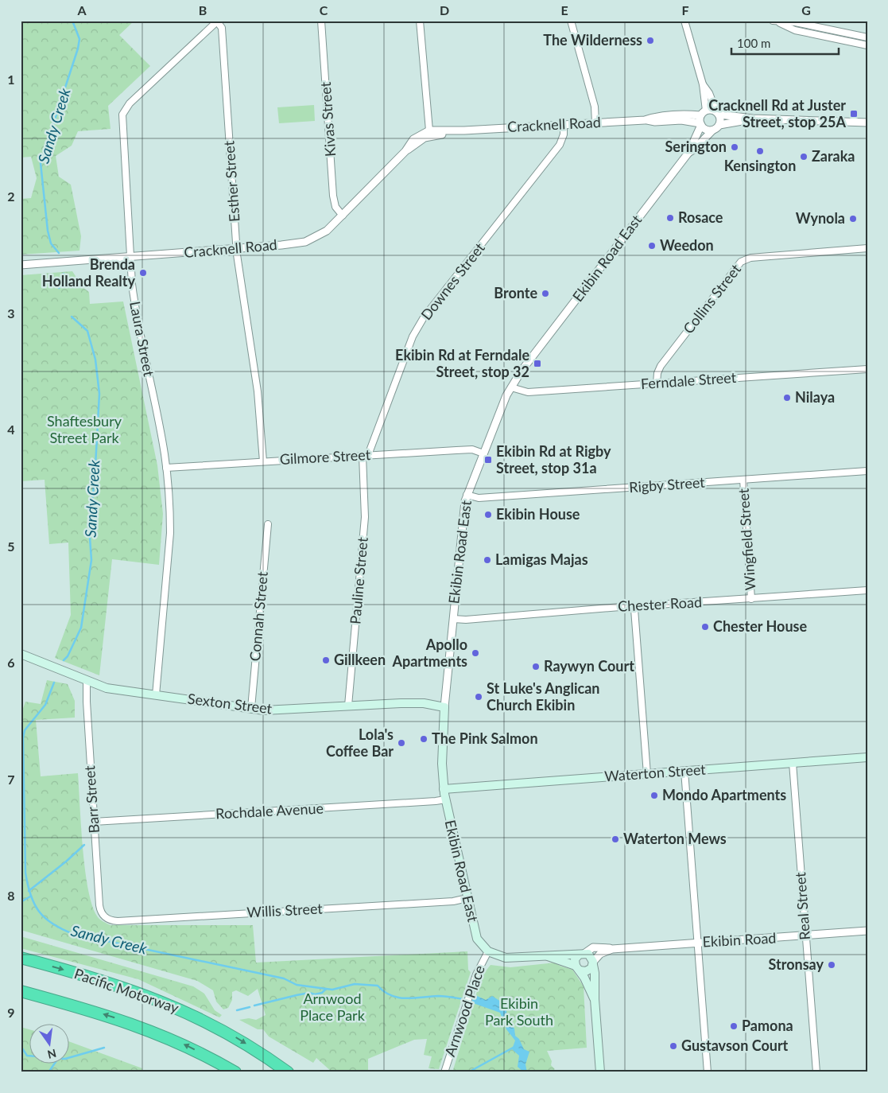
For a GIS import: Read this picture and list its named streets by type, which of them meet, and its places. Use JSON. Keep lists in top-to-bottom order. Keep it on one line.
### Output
{"streets":{"highway":["Pacific Motorway"],"main road":["Ekibin Road East","Sexton Street","Waterton Street"],"street":["Kivas Street","Cracknell Road","Esther Street","Downes Street","Collins Street","Laura Street","Ferndale Street","Gilmore Street","Rigby Street","Wingfield Street","Pauline Street","Chester Road","Connah Street","Barr Street","Rochdale Avenue","Real Street","Willis Street","Ekibin Road","Arnwood Place"]},"crossings":[["Kivas Street","Cracknell Road"],["Cracknell Road","Esther Street"],["Cracknell Road","Ekibin Road East"],["Cracknell Road","Downes Street"],["Cracknell Road","Laura Street"],["Esther Street","Laura Street"],["Esther Street","Gilmore Street"],["Ekibin Road East","Ferndale Street"],["Ekibin Road East","Gilmore Street"],["Ekibin Road East","Rigby Street"],["Ekibin Road East","Chester Road"],["Ekibin Road East","Sexton Street"],["Ekibin Road East","Waterton Street"],["Ekibin Road East","Rochdale Avenue"],["Ekibin Road East","Willis Street"],["Ekibin Road East","Arnwood Place"],["Downes Street","Gilmore Street"],["Downes Street","Pauline Street"],["Collins Street","Ferndale Street"],["Laura Street","Gilmore Street"],["Laura Street","Sexton Street"],["Gilmore Street","Pauline Street"],["Rigby Street","Wingfield Street"],["Wingfield Street","Chester Road"],["Pauline Street","Sexton Street"],["Connah Street","Sexton Street"],["Sexton Street","Barr Street"],["Waterton Street","Real Street"],["Barr Street","Rochdale Avenue"],["Barr Street","Willis Street"],["Real Street","Ekibin Road"]],"water":["Sandy Creek"],"parks":["Shaftesbury Street Park","Arnwood Place Park","Ekibin Park South"],"places":{"other":["The Wilderness","Serington","Kensington","Zaraka","Rosace","Wynola","Weedon","Brenda Holland Realty","Bronte","Nilaya","Ekibin House","Lamigas Majas","Chester House","Apollo Apartments","Gillkeen","Raywyn Court","St Luke's Anglican Church Ekibin","The Pink Salmon","Lola's Coffee Bar","Mondo Apartments","Waterton Mews","Stronsay","Pamona","Gustavson Court"],"transit":["Cracknell Rd at Juster Street, stop 25A","Ekibin Rd at Ferndale Street, stop 32","Ekibin Rd at Rigby Street, stop 31a"]},"scale_bar":"100 m","north":"bottom","grid":{"columns":["A","B","C","D","E","F","G"],"rows":["1","2","3","4","5","6","7","8","9"]}}
